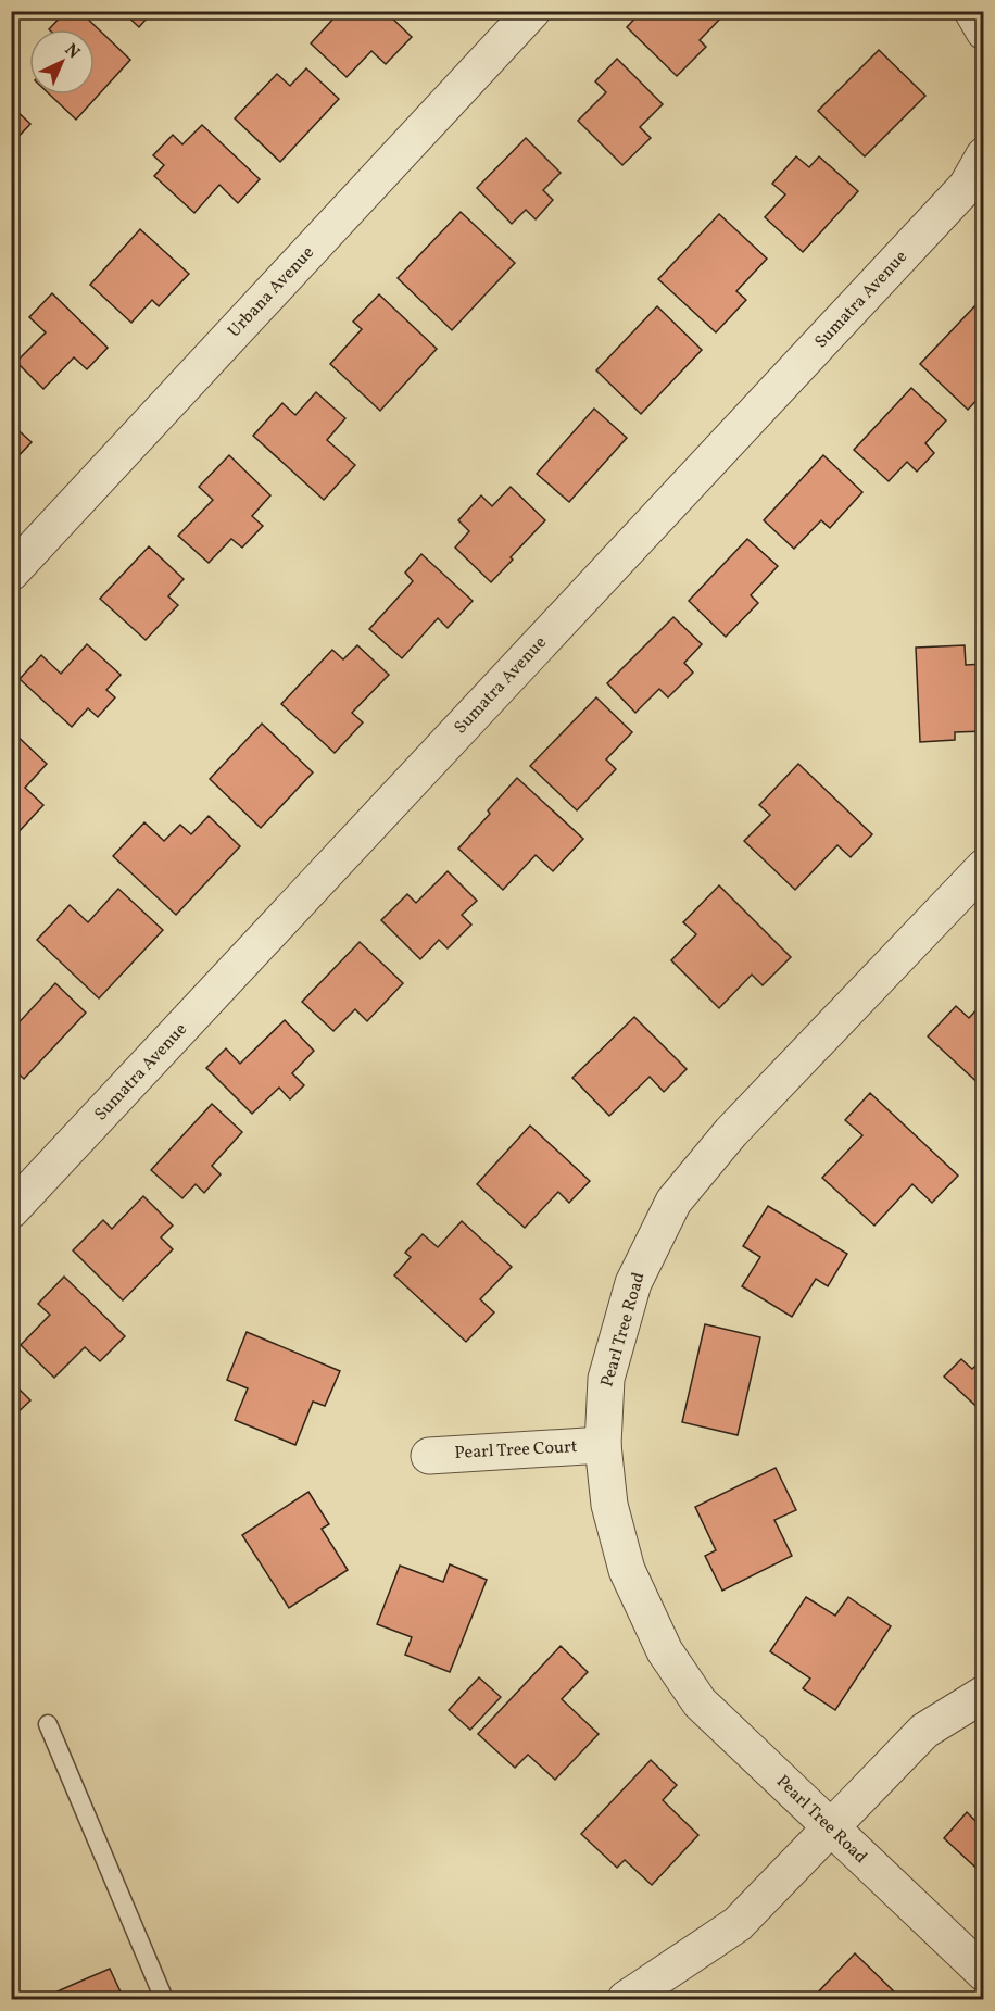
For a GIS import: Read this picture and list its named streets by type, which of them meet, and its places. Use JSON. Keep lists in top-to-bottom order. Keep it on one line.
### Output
{"streets":{"street":["Urbana Avenue","Sumatra Avenue","Pearl Tree Road","Pearl Tree Court"]},"crossings":[["Pearl Tree Road","Pearl Tree Court"]],"north":"top right"}
